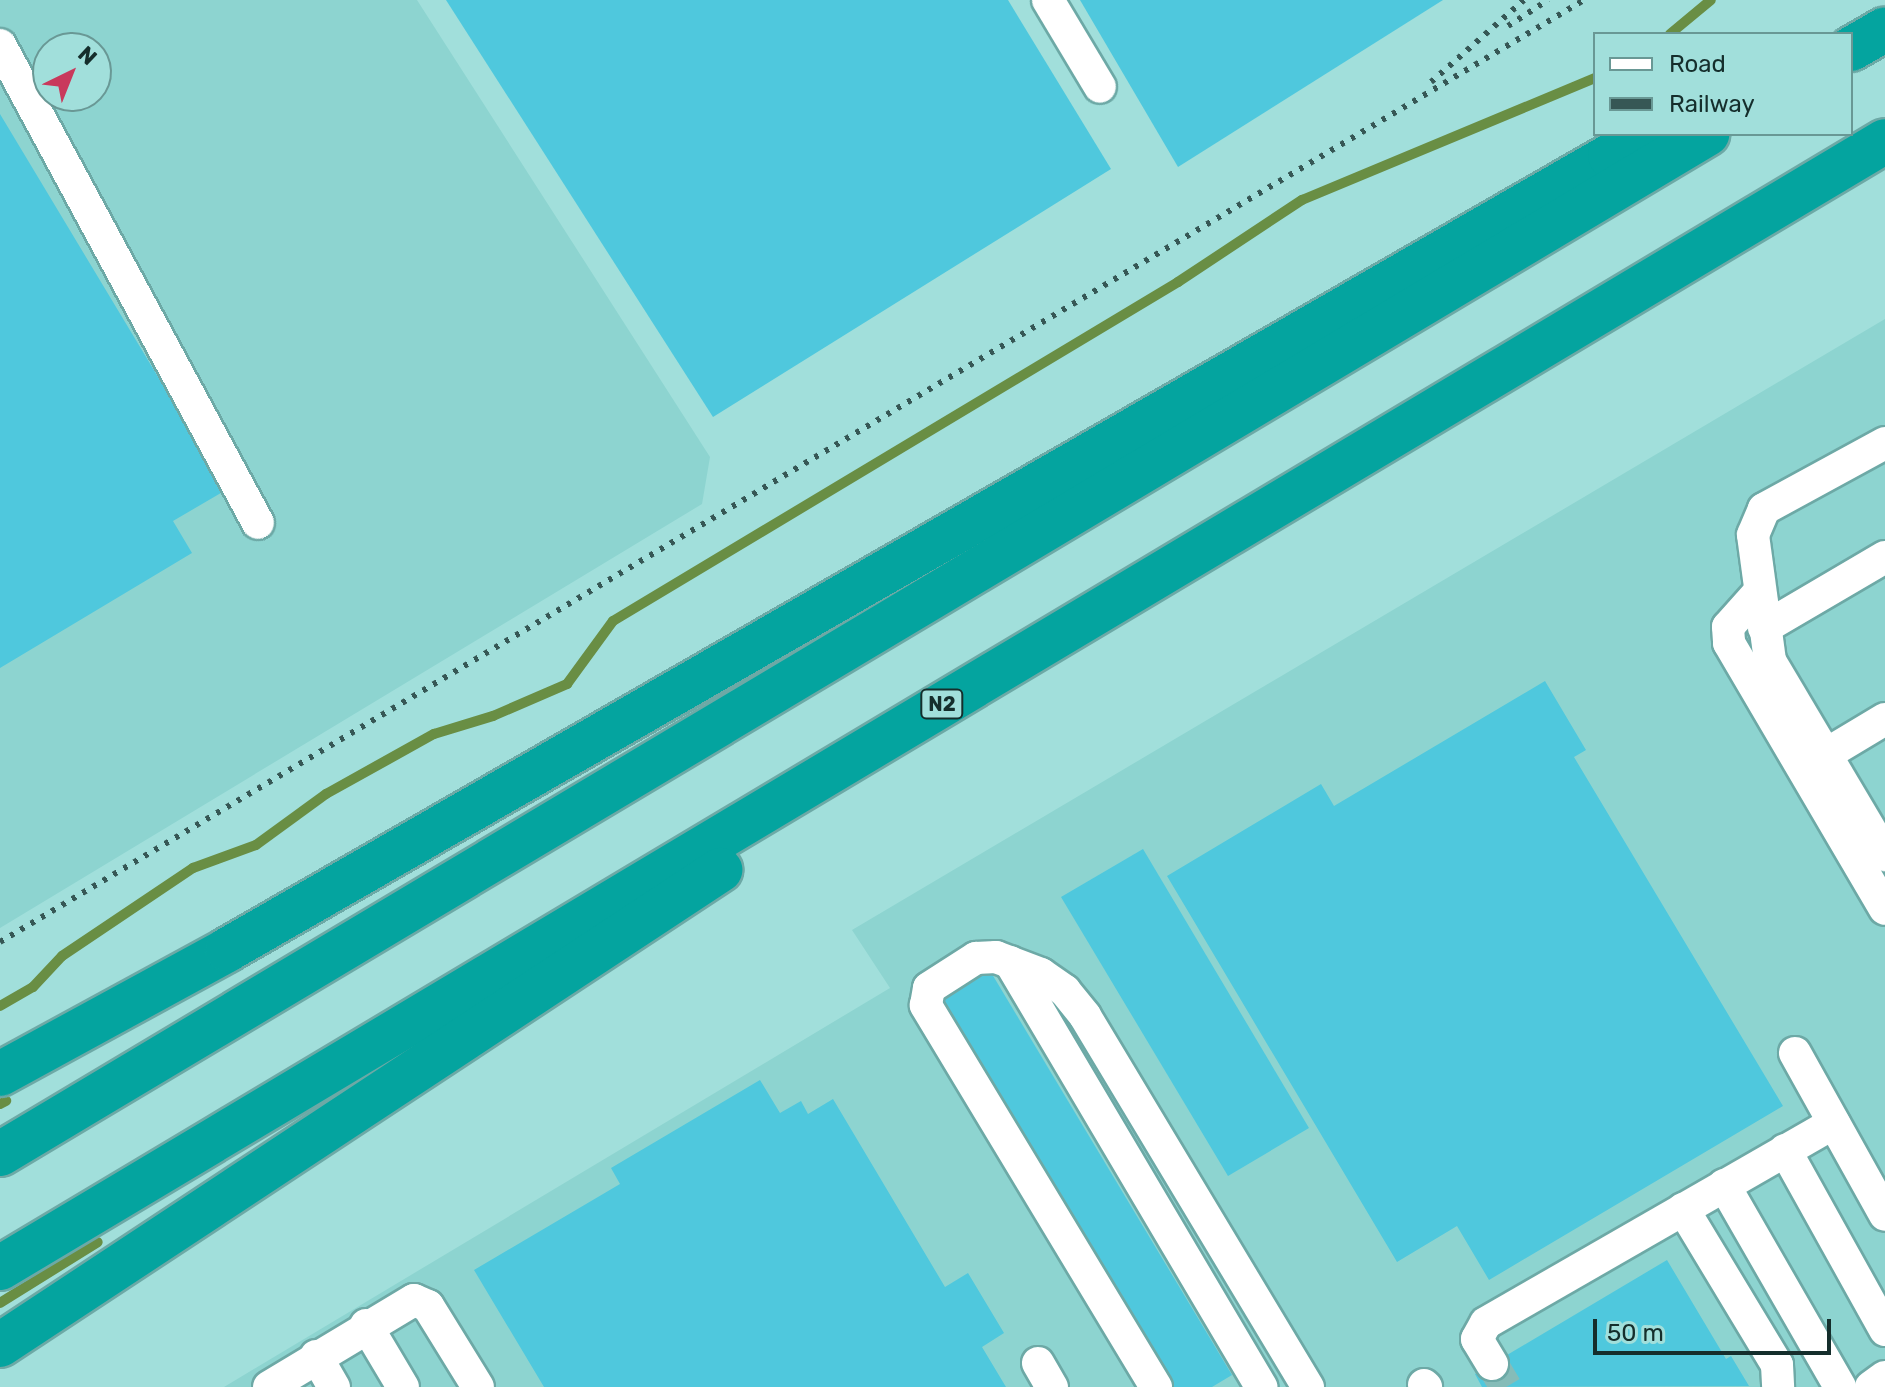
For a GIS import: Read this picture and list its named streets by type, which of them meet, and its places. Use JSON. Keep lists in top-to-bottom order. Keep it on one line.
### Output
{"streets":{"highway":["N2"]},"legend":["Road","Railway"],"scale_bar":"50 m","north":"top right"}
